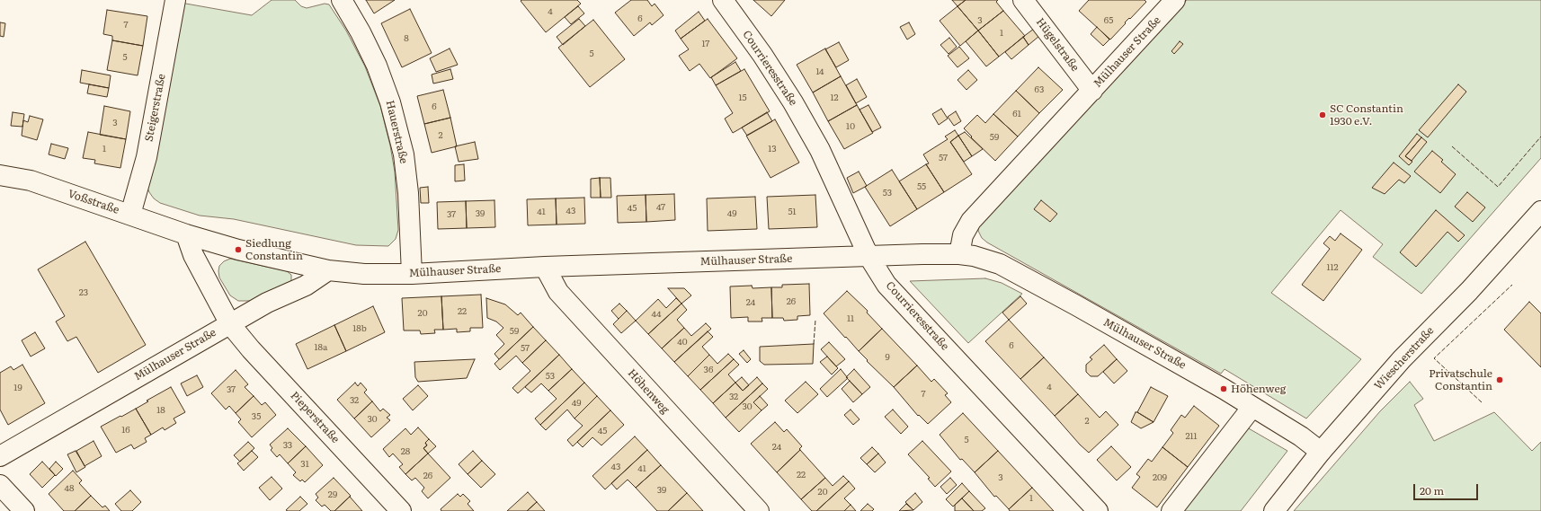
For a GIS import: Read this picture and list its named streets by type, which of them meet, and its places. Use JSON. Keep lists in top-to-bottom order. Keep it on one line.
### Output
{"streets":{"street":["Hügelstraße","Mülhauser Straße","Courrieresstraße","Steigerstraße","Hauerstraße","Voßstraße","Wiescherstraße","Höhenweg","Pieperstraße"]},"crossings":[["Hügelstraße","Mülhauser Straße"],["Mülhauser Straße","Courrieresstraße"],["Mülhauser Straße","Hauerstraße"],["Mülhauser Straße","Voßstraße"],["Mülhauser Straße","Wiescherstraße"],["Mülhauser Straße","Höhenweg"],["Mülhauser Straße","Pieperstraße"],["Steigerstraße","Voßstraße"]],"places":["SC Constantin 1930 e.V.","Siedlung Constantin","Privatschule Constantin","Höhenweg"],"house_numbers":["4","6","3","65","7","1","8","17","5","5","14","63","15","12","6","61","3","10","2","59","1","13","57","55","53","47","45","43","41","51","39","49","37","112","23","26","24","22","20","44","11","18b","59","40","6","18a","57","9","36","53","4","19","37","7","32","32","49","30","18","35","30","2","16","45","211","5","33","24","28","31","43","41","22","26","3","209","48","39","20","29","1"],"scale_bar":"20 m"}
